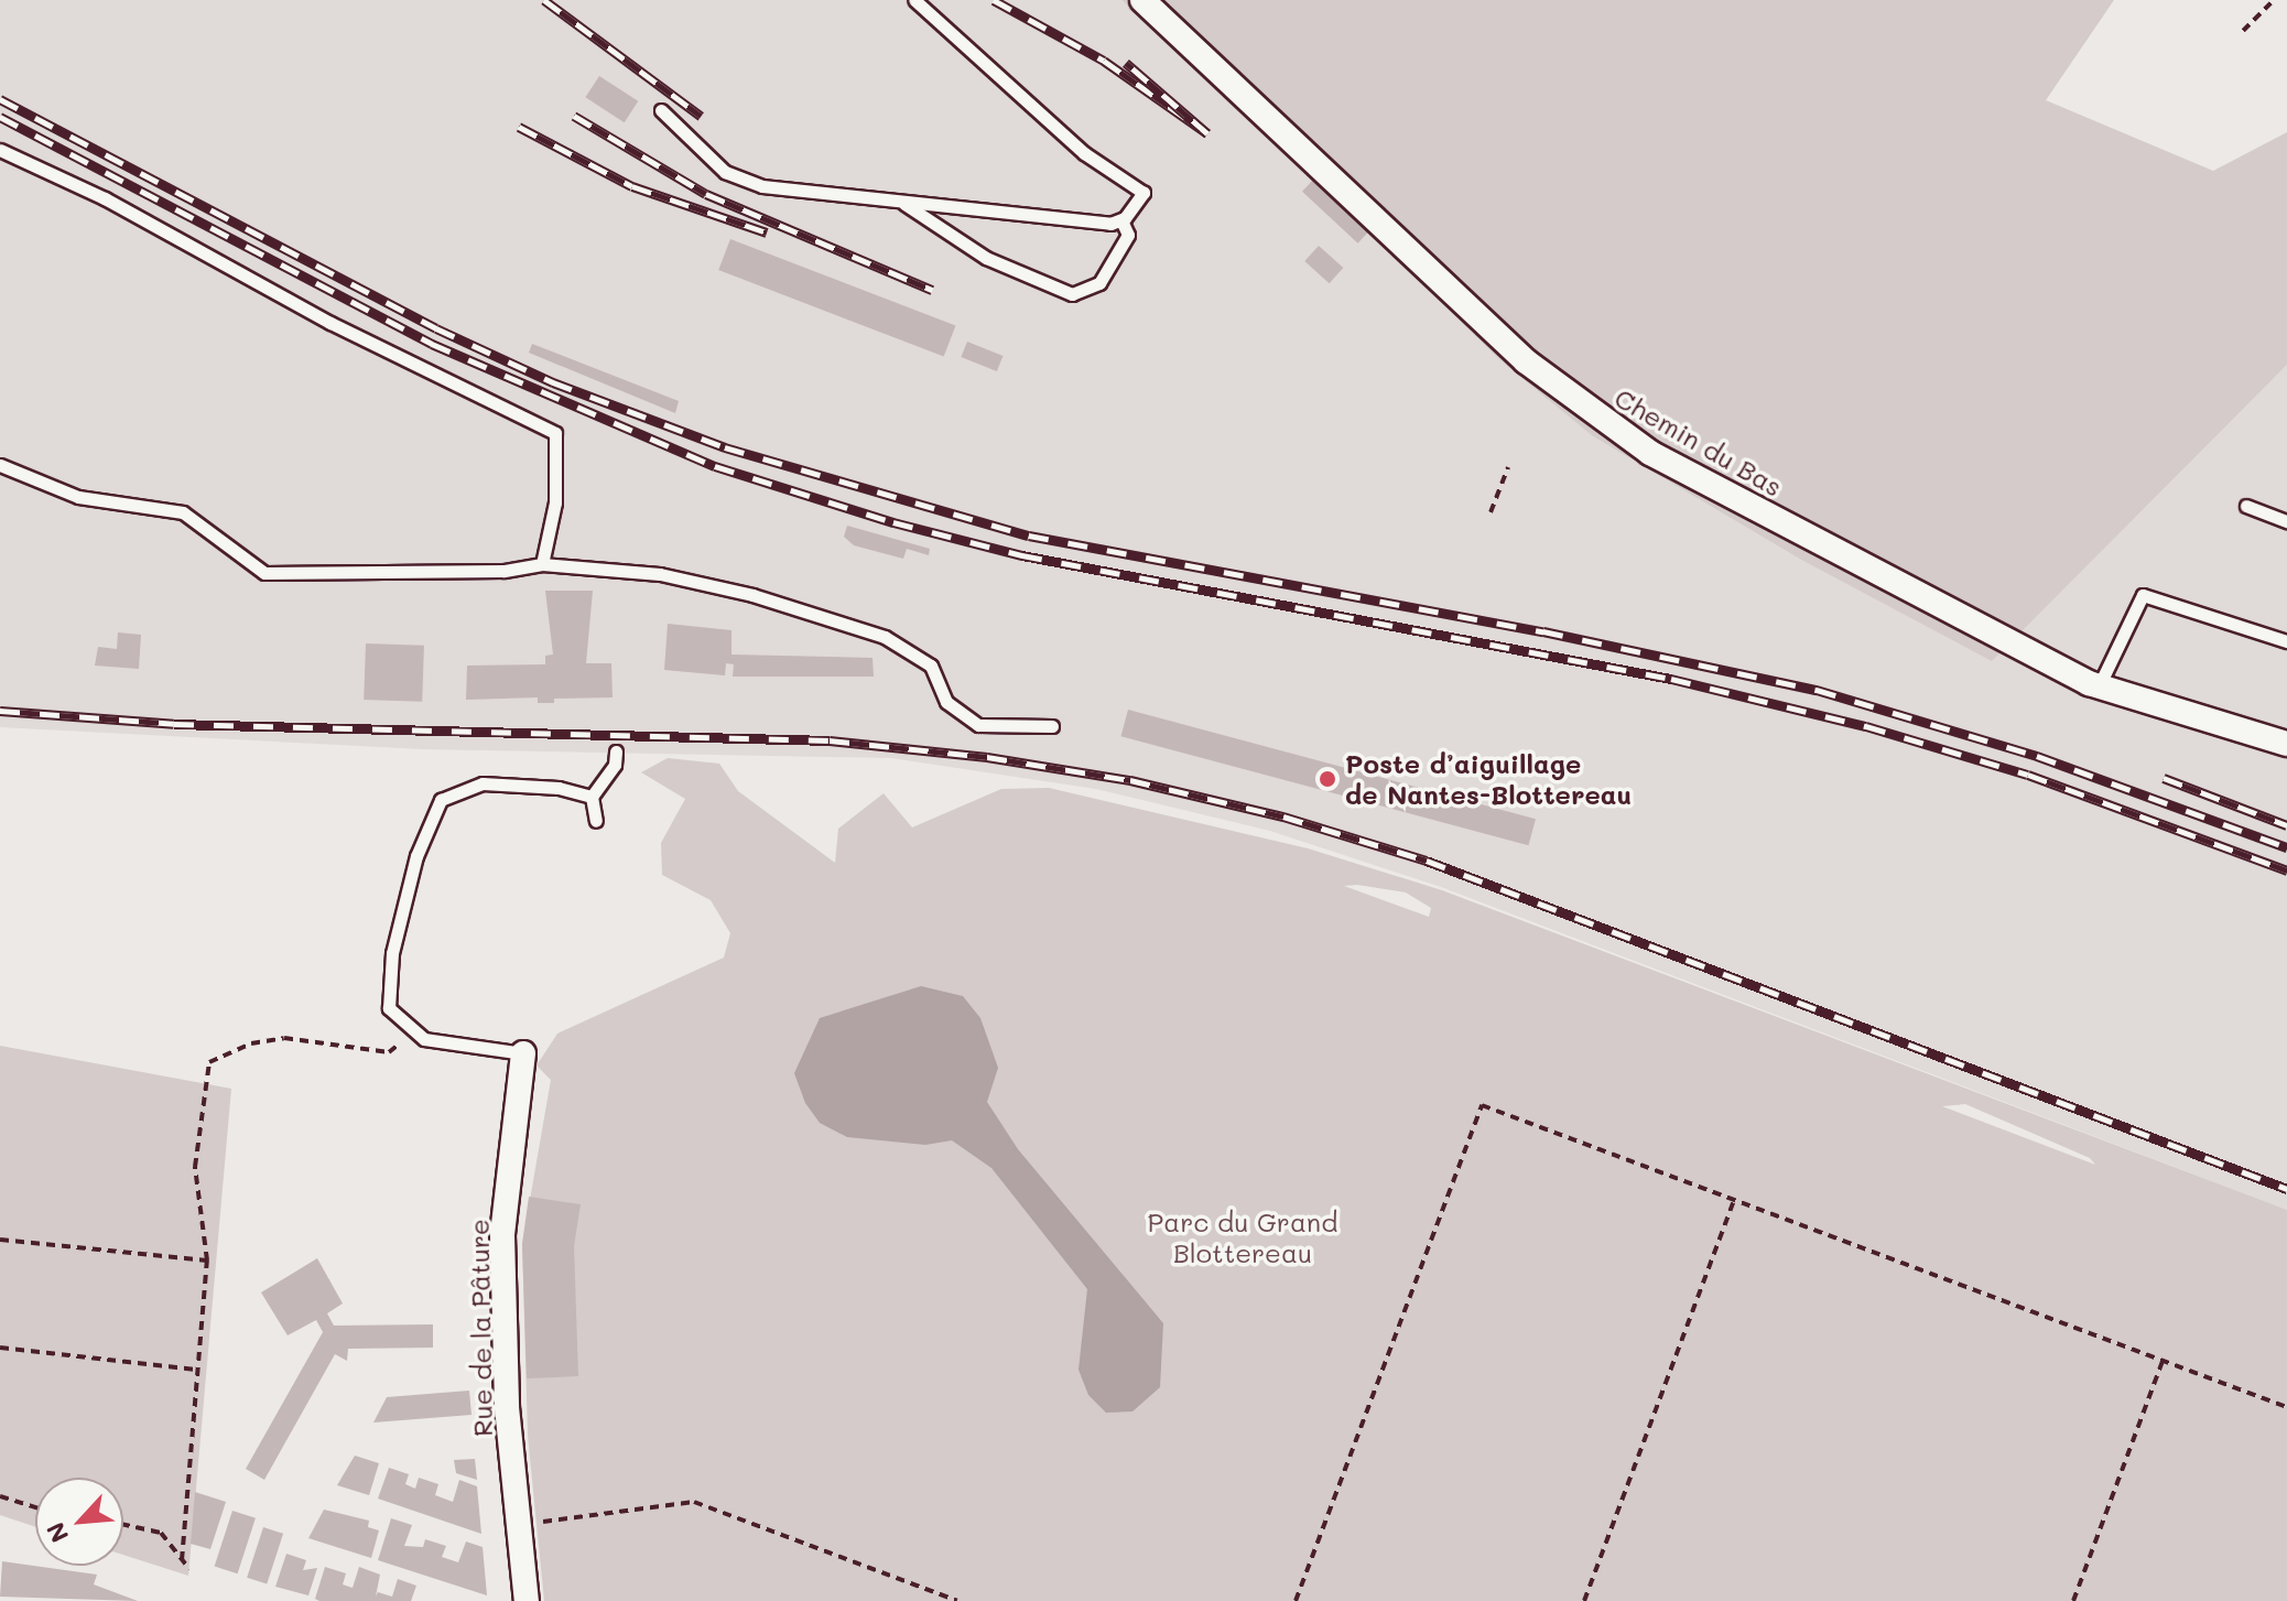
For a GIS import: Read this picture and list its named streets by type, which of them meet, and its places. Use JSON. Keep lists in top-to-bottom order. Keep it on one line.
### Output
{"streets":{"street":["Chemin du Bas","Rue de la Pâture"]},"parks":["Parc du Grand Blottereau"],"places":["Poste d’aiguillage de Nantes-Blottereau"],"north":"bottom left"}
